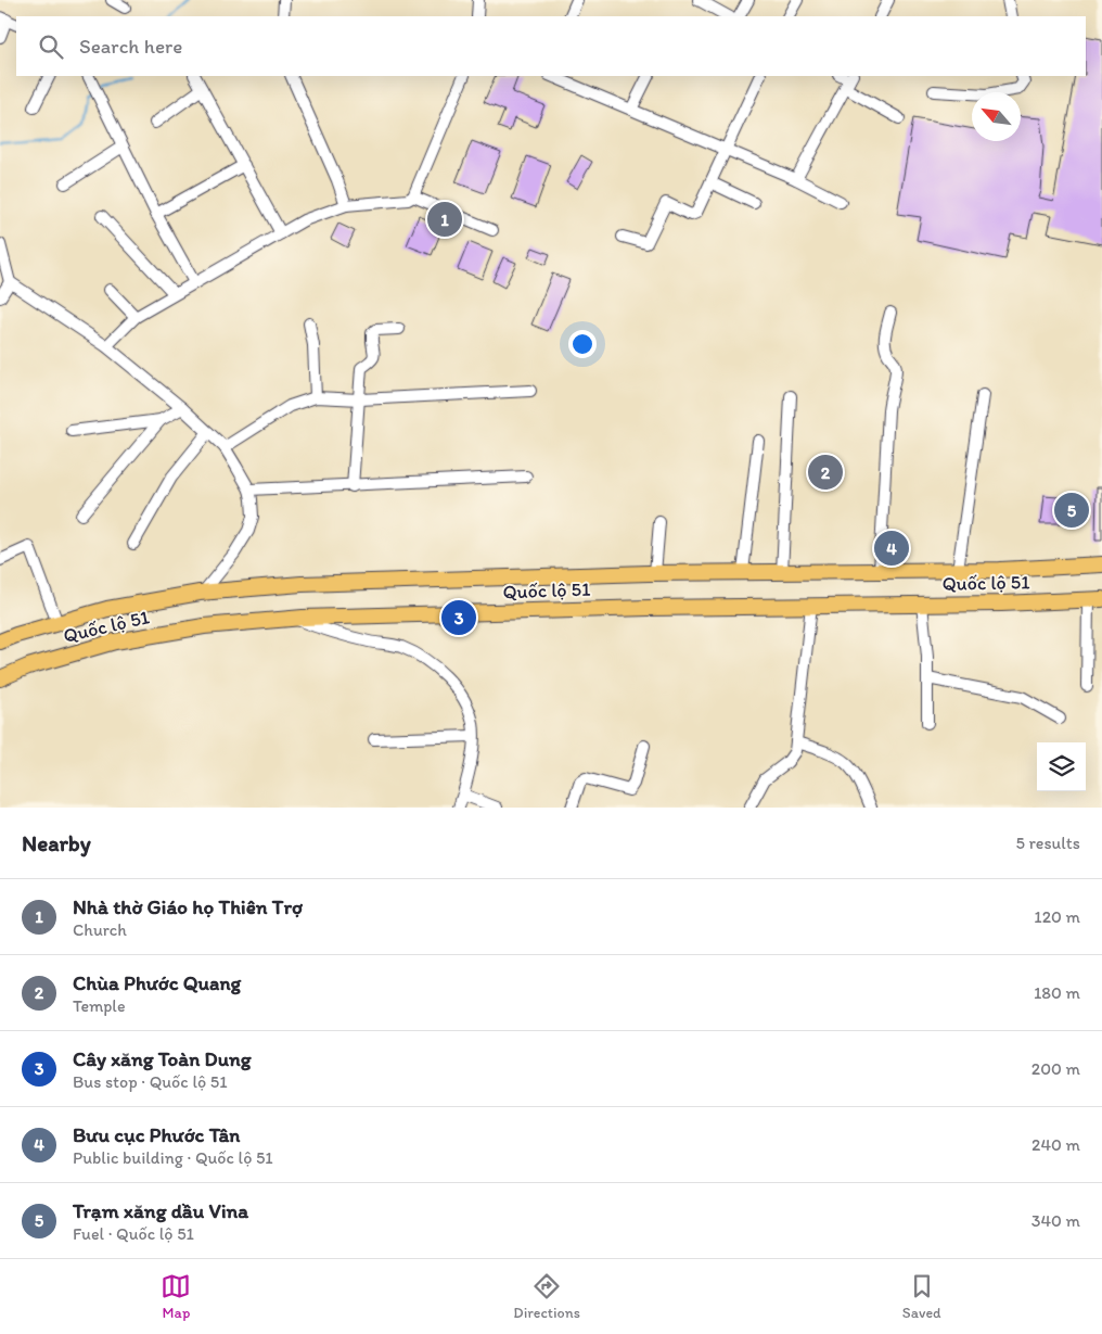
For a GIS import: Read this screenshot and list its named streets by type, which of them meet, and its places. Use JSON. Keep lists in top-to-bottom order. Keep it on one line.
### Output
{"streets":{"highway":["Quốc lộ 51"]},"north":"top left","page":{"search":"Search here","pins":["1","2","5","4","3"],"heading":["Nearby","5 results"],"list":[{"mark":"1","name":"Nhà thờ Giáo họ Thiên Trợ","note":"Church","value":"120 m"},{"mark":"2","name":"Chùa Phước Quang","note":"Temple","value":"180 m"},{"mark":"3","name":"Cây xăng Toàn Dung","note":"Bus stop · Quốc lộ 51","value":"200 m"},{"mark":"4","name":"Bưu cục Phước Tân","note":"Public building · Quốc lộ 51","value":"240 m"},{"mark":"5","name":"Trạm xăng dầu Vina","note":"Fuel · Quốc lộ 51","value":"340 m"}],"nav":["Map","Directions","Saved"]}}
